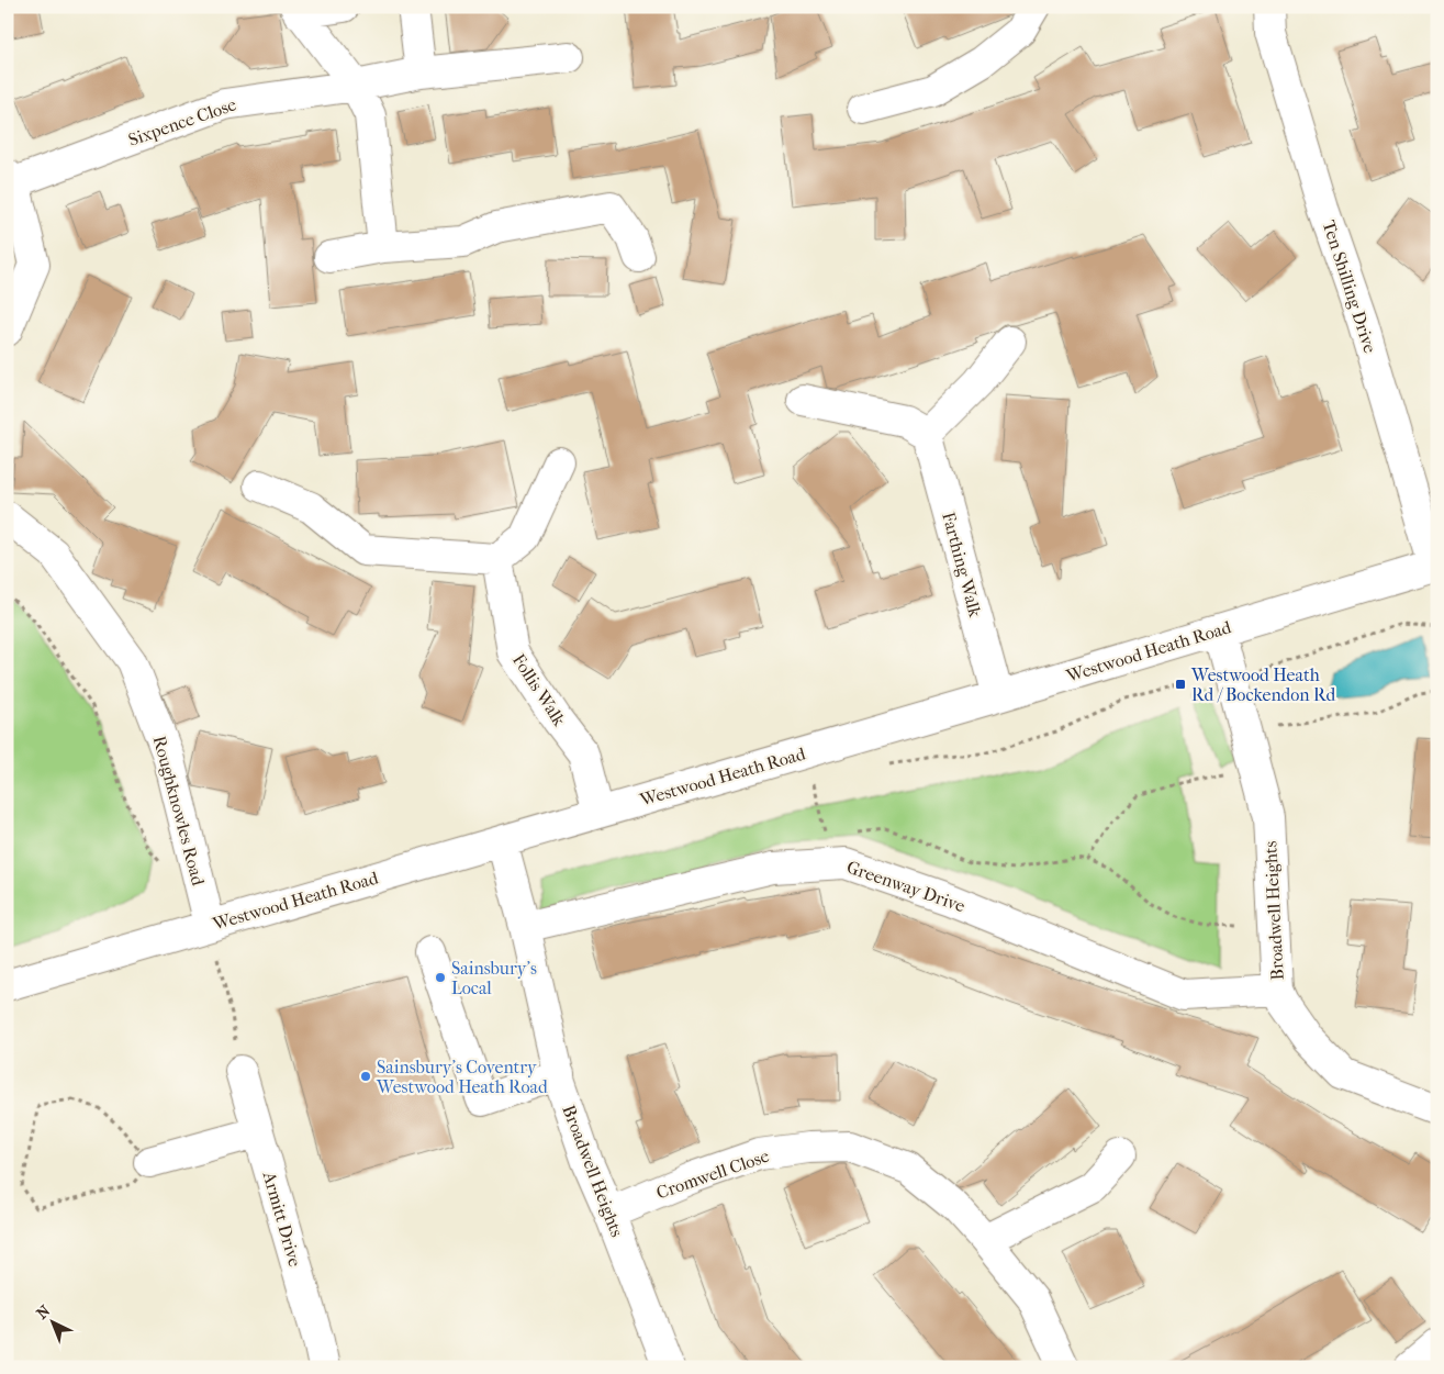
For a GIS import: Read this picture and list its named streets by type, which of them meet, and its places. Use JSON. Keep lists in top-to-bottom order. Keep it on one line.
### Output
{"streets":{"street":["Sixpence Close","Ten Shilling Drive","Farthing Walk","Westwood Heath Road","Follis Walk","Roughknowles Road","Greenway Drive","Broadwell Heights","Cromwell Close","Armitt Drive"]},"crossings":[["Ten Shilling Drive","Westwood Heath Road"],["Farthing Walk","Westwood Heath Road"],["Westwood Heath Road","Follis Walk"],["Westwood Heath Road","Roughknowles Road"],["Westwood Heath Road","Broadwell Heights"],["Greenway Drive","Broadwell Heights"],["Broadwell Heights","Cromwell Close"]],"places":{"transit":["Westwood Heath Rd / Bockendon Rd"],"other":["Sainsbury's Local","Sainsbury's Coventry Westwood Heath Road"]},"north":"top left"}
